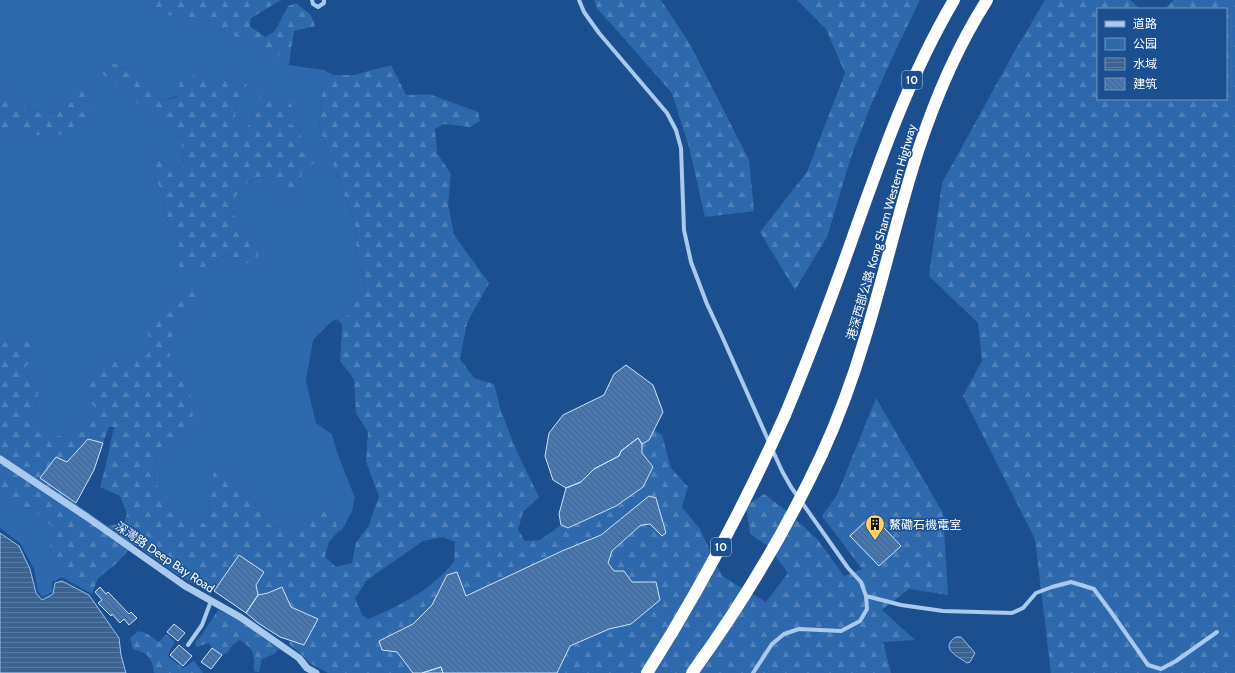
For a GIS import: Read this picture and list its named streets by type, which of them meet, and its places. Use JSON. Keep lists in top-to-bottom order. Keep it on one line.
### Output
{"streets":{"highway":["10","港深西部公路 Kong Sham Western Highway"],"street":["深灣路 Deep Bay Road"]},"places":{"building":["鰲磡石機電室"]},"legend":["道路","公园","水域","建筑"]}
